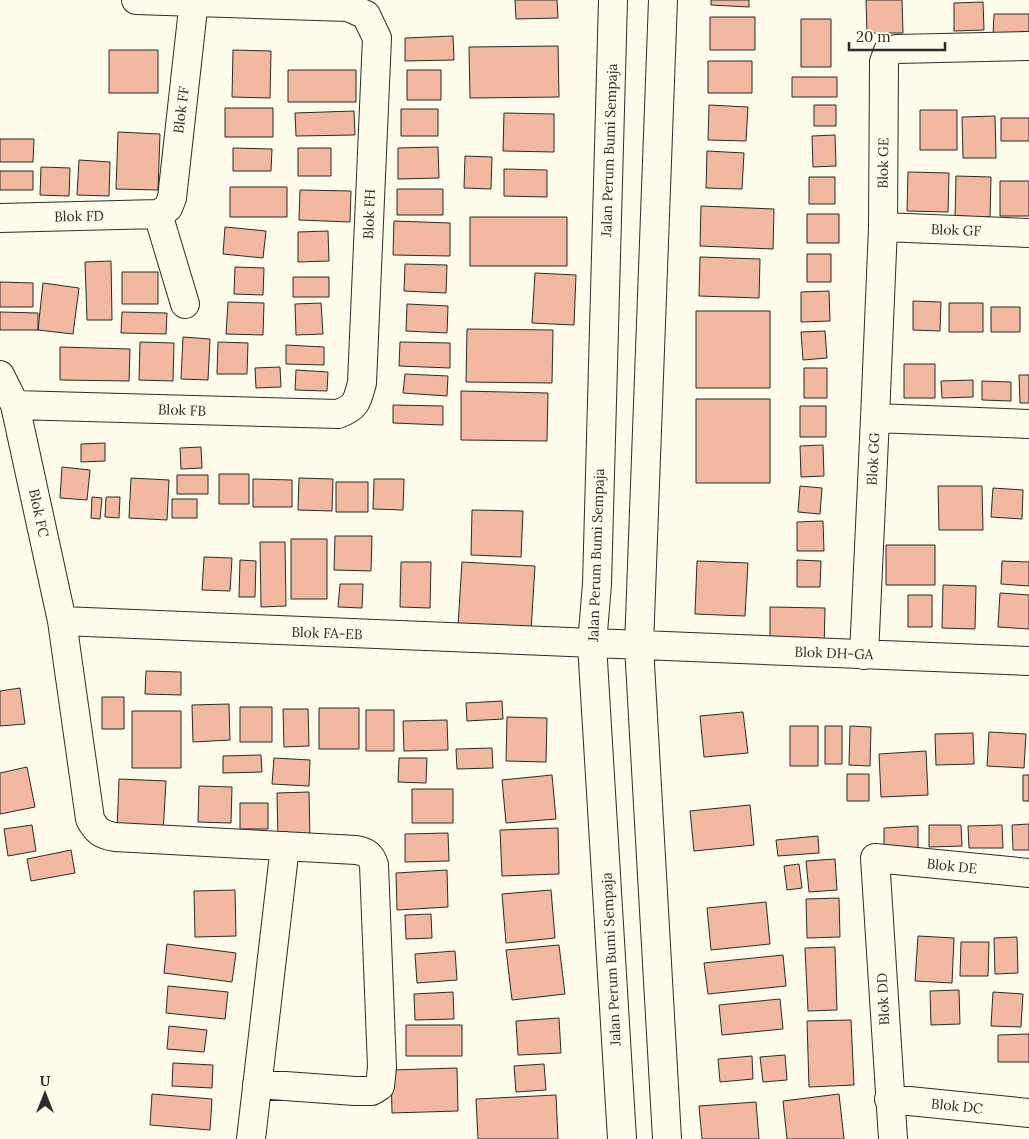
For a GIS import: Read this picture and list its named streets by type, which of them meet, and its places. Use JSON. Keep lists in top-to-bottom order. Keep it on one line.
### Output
{"streets":{"street":["Blok FF","Jalan Perum Bumi Sempaja","Blok GE","Blok FH","Blok FD","Blok GF","Blok FB","Blok GG","Blok FC","Blok FA-EB","Blok DH-GA","Blok DE","Blok DD","Blok DC"]},"crossings":[["Blok FF","Blok FH"],["Blok FF","Blok FD"],["Jalan Perum Bumi Sempaja","Blok FA-EB"],["Blok GE","Blok GF"],["Blok GE","Blok GG"],["Blok FH","Blok FB"],["Blok FB","Blok FC"],["Blok GG","Blok DH-GA"],["Blok FC","Blok FA-EB"],["Blok FA-EB","Blok DH-GA"],["Blok DE","Blok DD"],["Blok DD","Blok DC"]],"scale_bar":"20 m","north":"top"}
